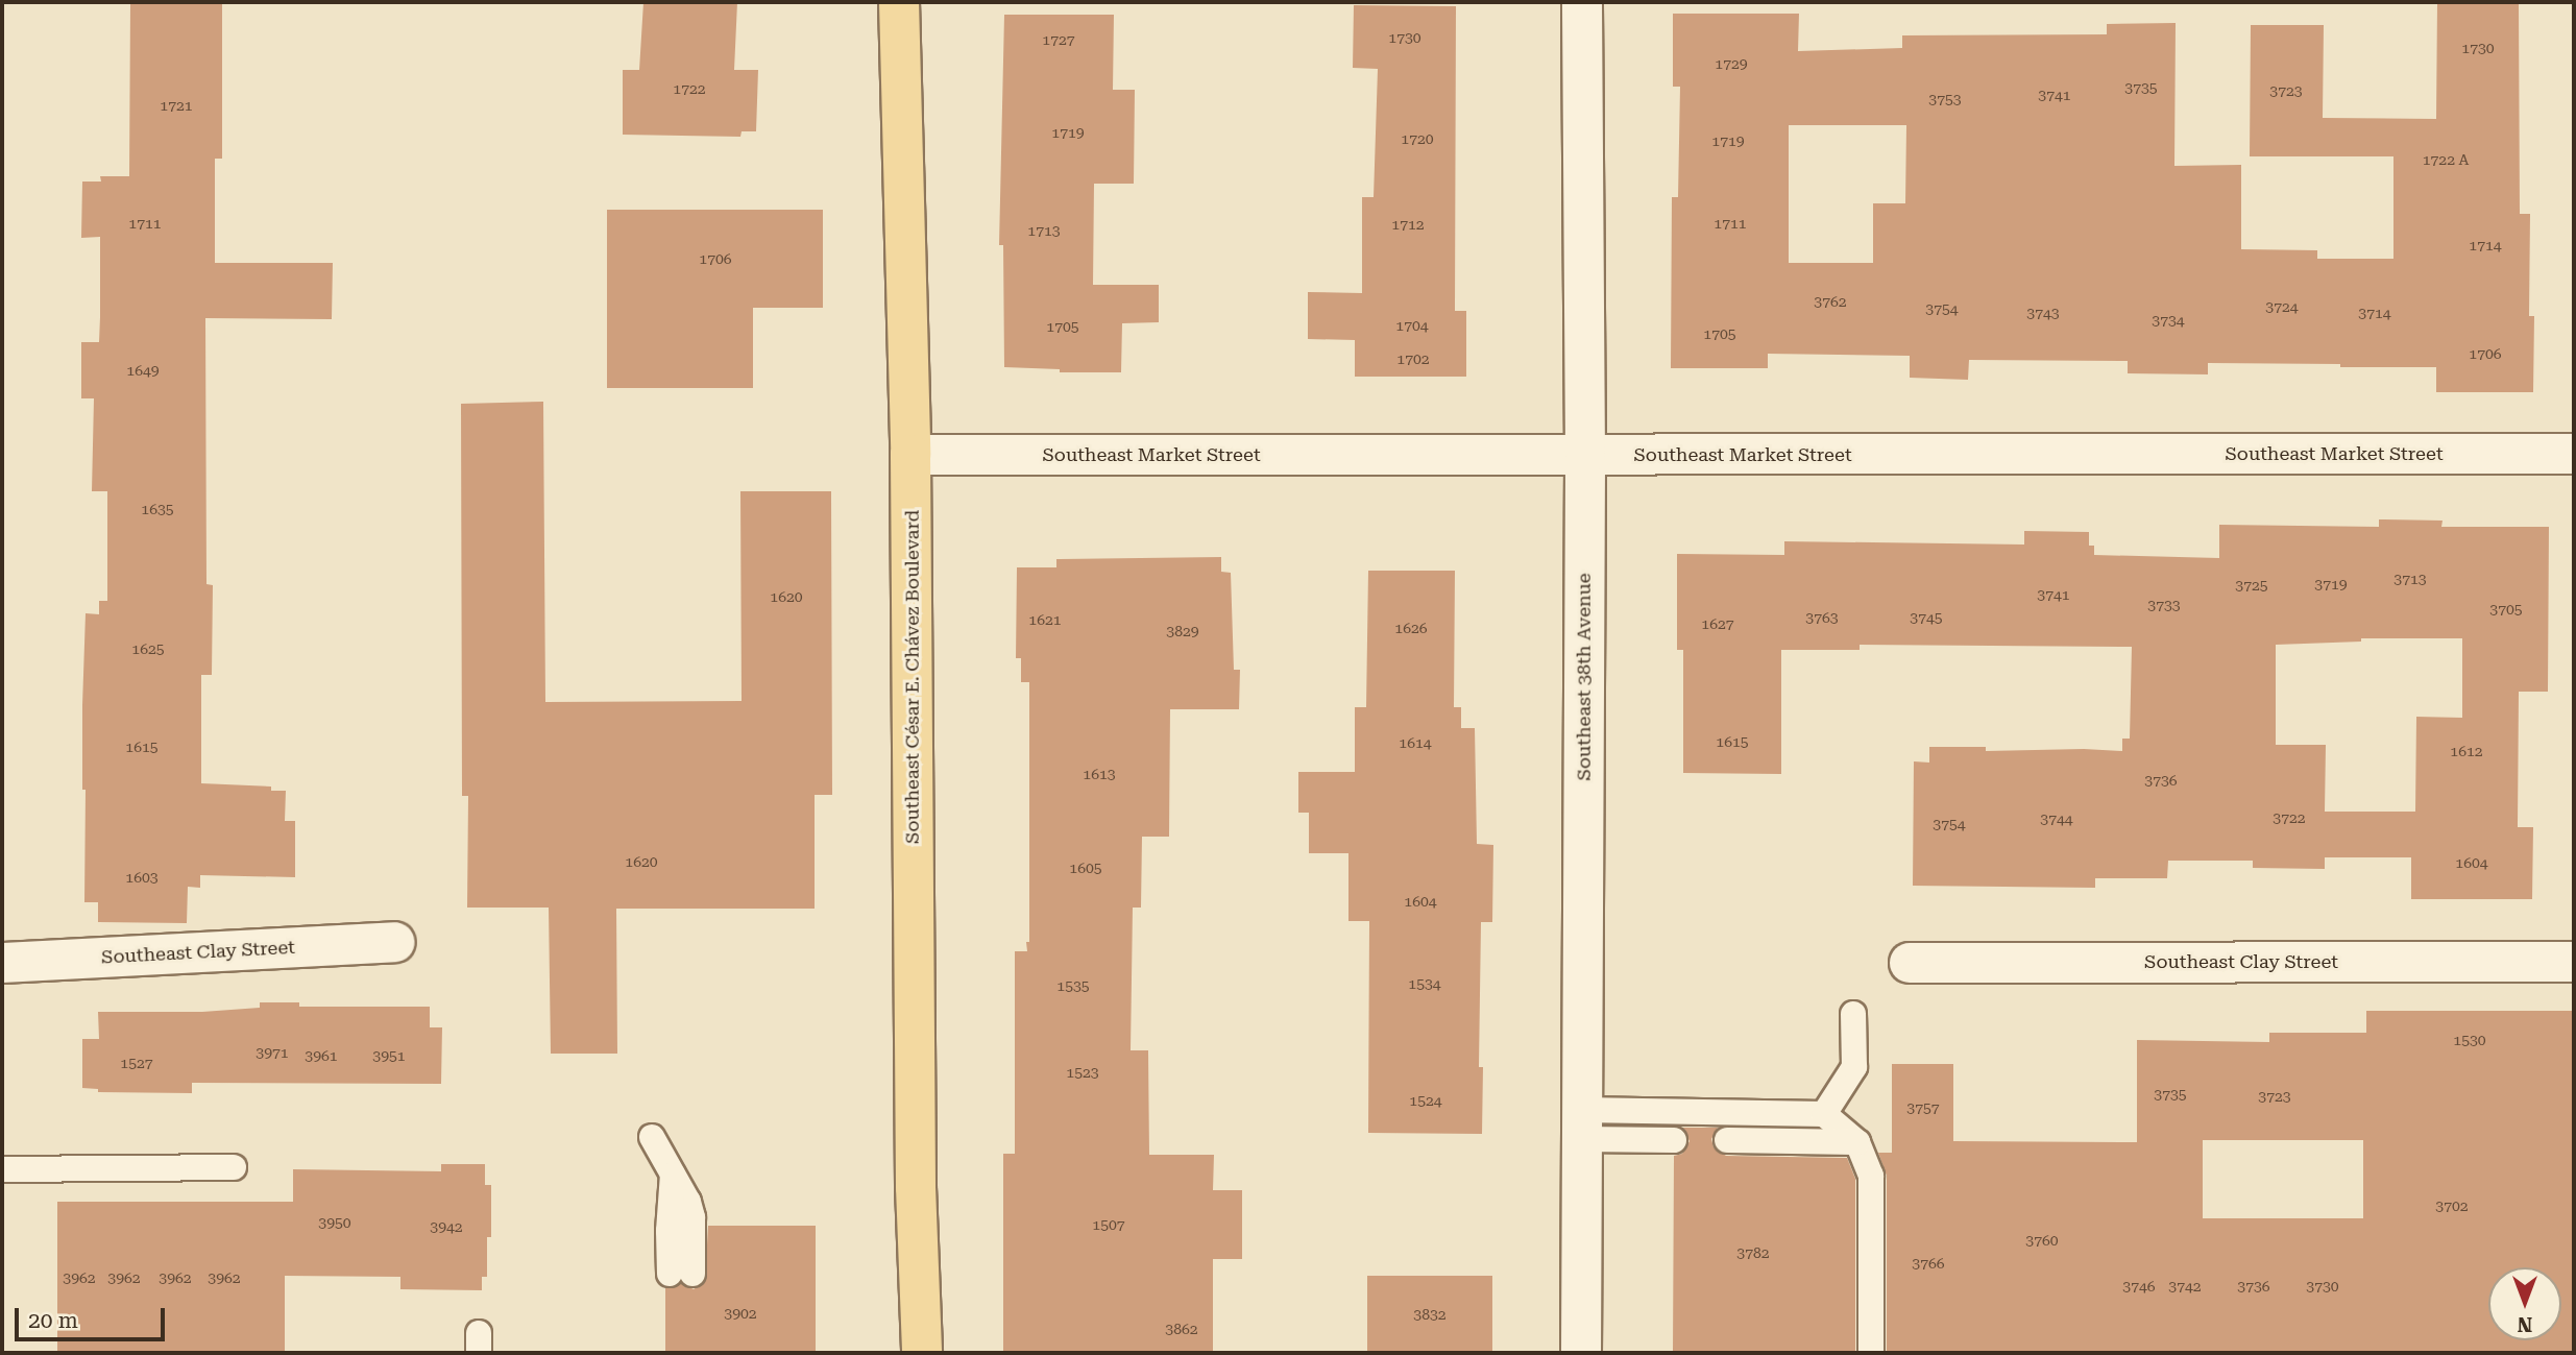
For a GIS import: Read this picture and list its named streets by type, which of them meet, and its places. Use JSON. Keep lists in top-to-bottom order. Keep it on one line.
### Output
{"streets":{"main road":["Southeast César E. Chávez Boulevard"],"street":["Southeast Market Street","Southeast 38th Avenue","Southeast Clay Street"]},"crossings":[["Southeast Market Street","Southeast César E. Chávez Boulevard"],["Southeast Market Street","Southeast 38th Avenue"]],"house_numbers":["1730","1727","1730","1729","3735","1722","3723","3741","3753","1721","1719","1720","1719","1722 A","1711","1711","1712","1713","1714","1706","3762","3724","3754","3743","3714","3734","1704","1705","1705","1706","1702","1649","1635","3713","3719","3725","3741","1620","3733","3705","3763","3745","1621","1627","1626","3829","1625","1615","1614","1615","1612","1613","3736","3722","3744","3754","1620","1604","1605","1603","1604","1534","1535","1530","3971","3961","3951","1527","1523","3735","3723","1524","3757","3702","3950","1507","3942","3760","3782","3766","3962","3962","3962","3962","3746","3742","3736","3730","3902","3832","3862"],"scale_bar":"20 m","north":"bottom"}
